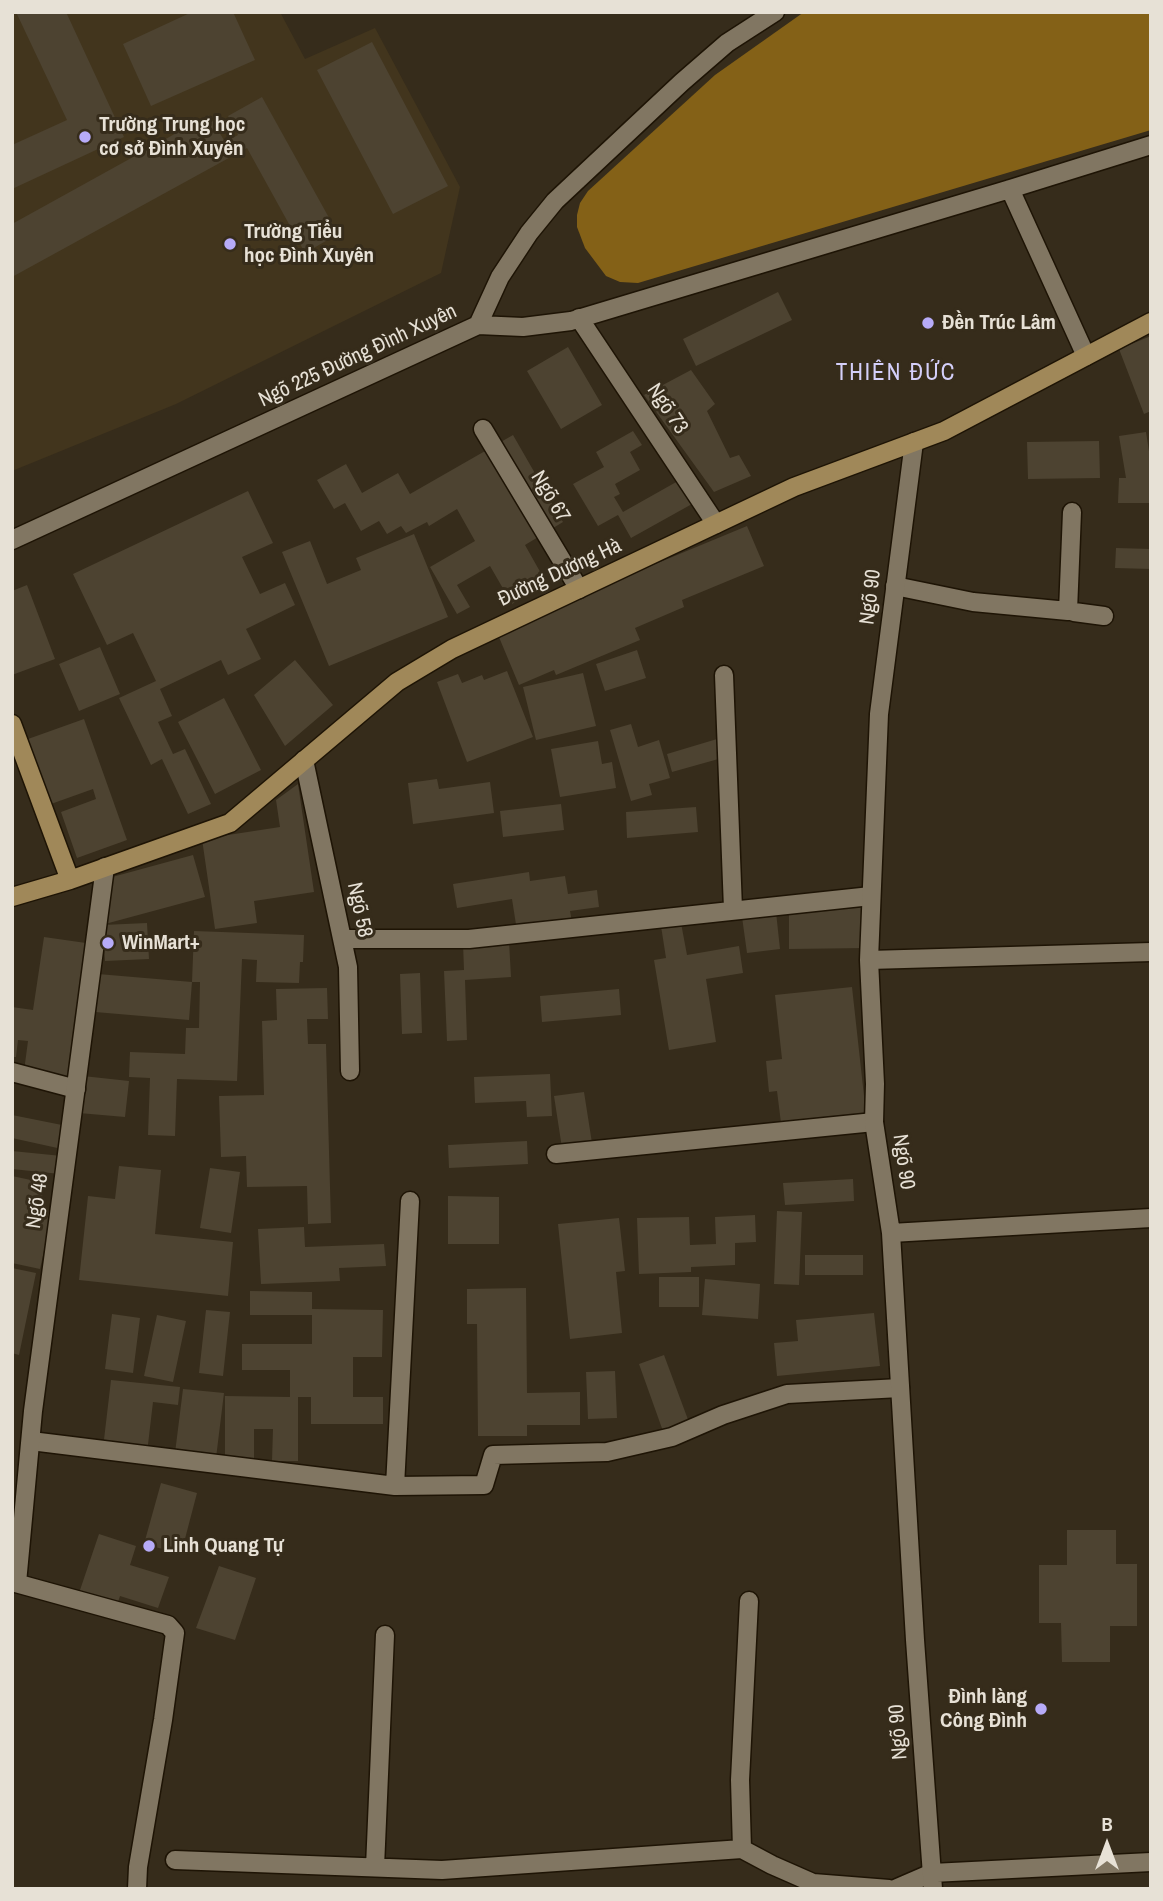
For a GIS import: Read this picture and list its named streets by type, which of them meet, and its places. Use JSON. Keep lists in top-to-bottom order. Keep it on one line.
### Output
{"streets":{"street":["Ngõ 225 Đường Đình Xuyên","Ngõ 73","Ngõ 67","Đường Dương Hà","Ngõ 90","Ngõ 58","Ngõ 48"]},"crossings":[["Ngõ 73","Đường Dương Hà"],["Ngõ 67","Đường Dương Hà"],["Đường Dương Hà","Ngõ 90"],["Đường Dương Hà","Ngõ 58"],["Đường Dương Hà","Ngõ 48"]],"districts":["THIÊN ĐỨC"],"places":["Trường Trung học cơ sở Đình Xuyên","Trường Tiểu học Đình Xuyên","Đền Trúc Lâm","WinMart+","Linh Quang Tự","Đình làng Công Đình"],"north":"top"}
